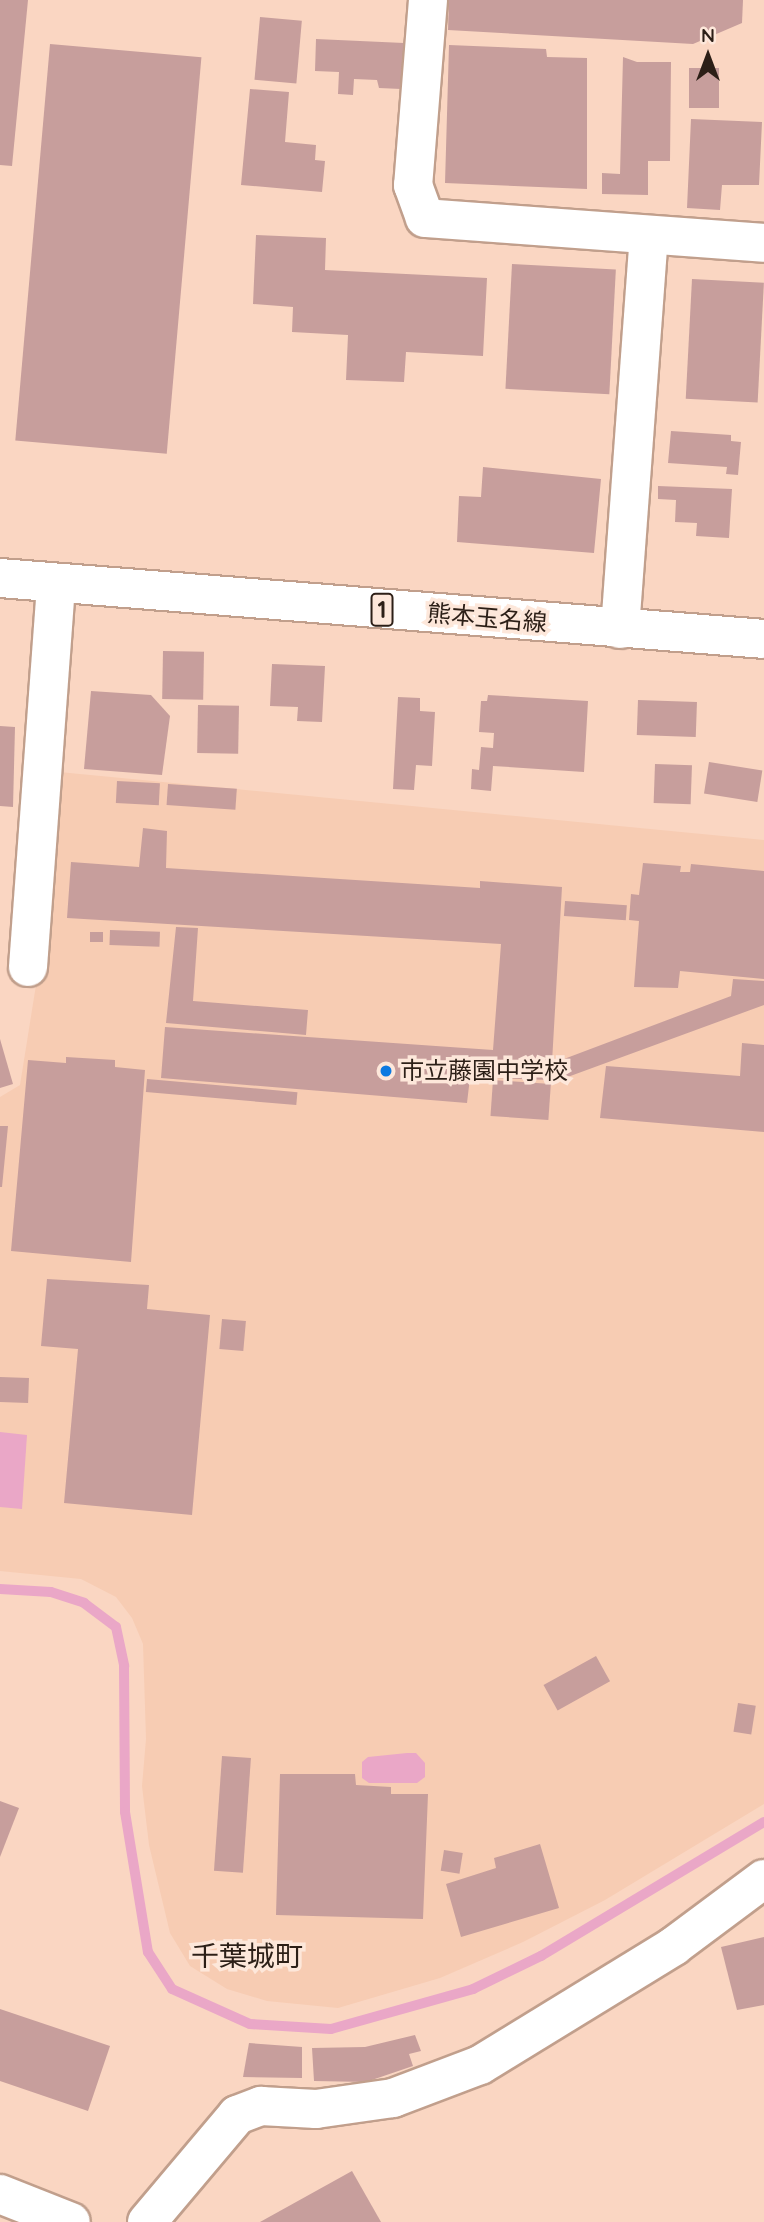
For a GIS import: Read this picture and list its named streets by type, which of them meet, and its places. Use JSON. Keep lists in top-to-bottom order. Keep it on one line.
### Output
{"streets":{"street":["1","熊本玉名線"]},"districts":["千葉城町"],"places":["市立藤園中学校"],"north":"top"}
